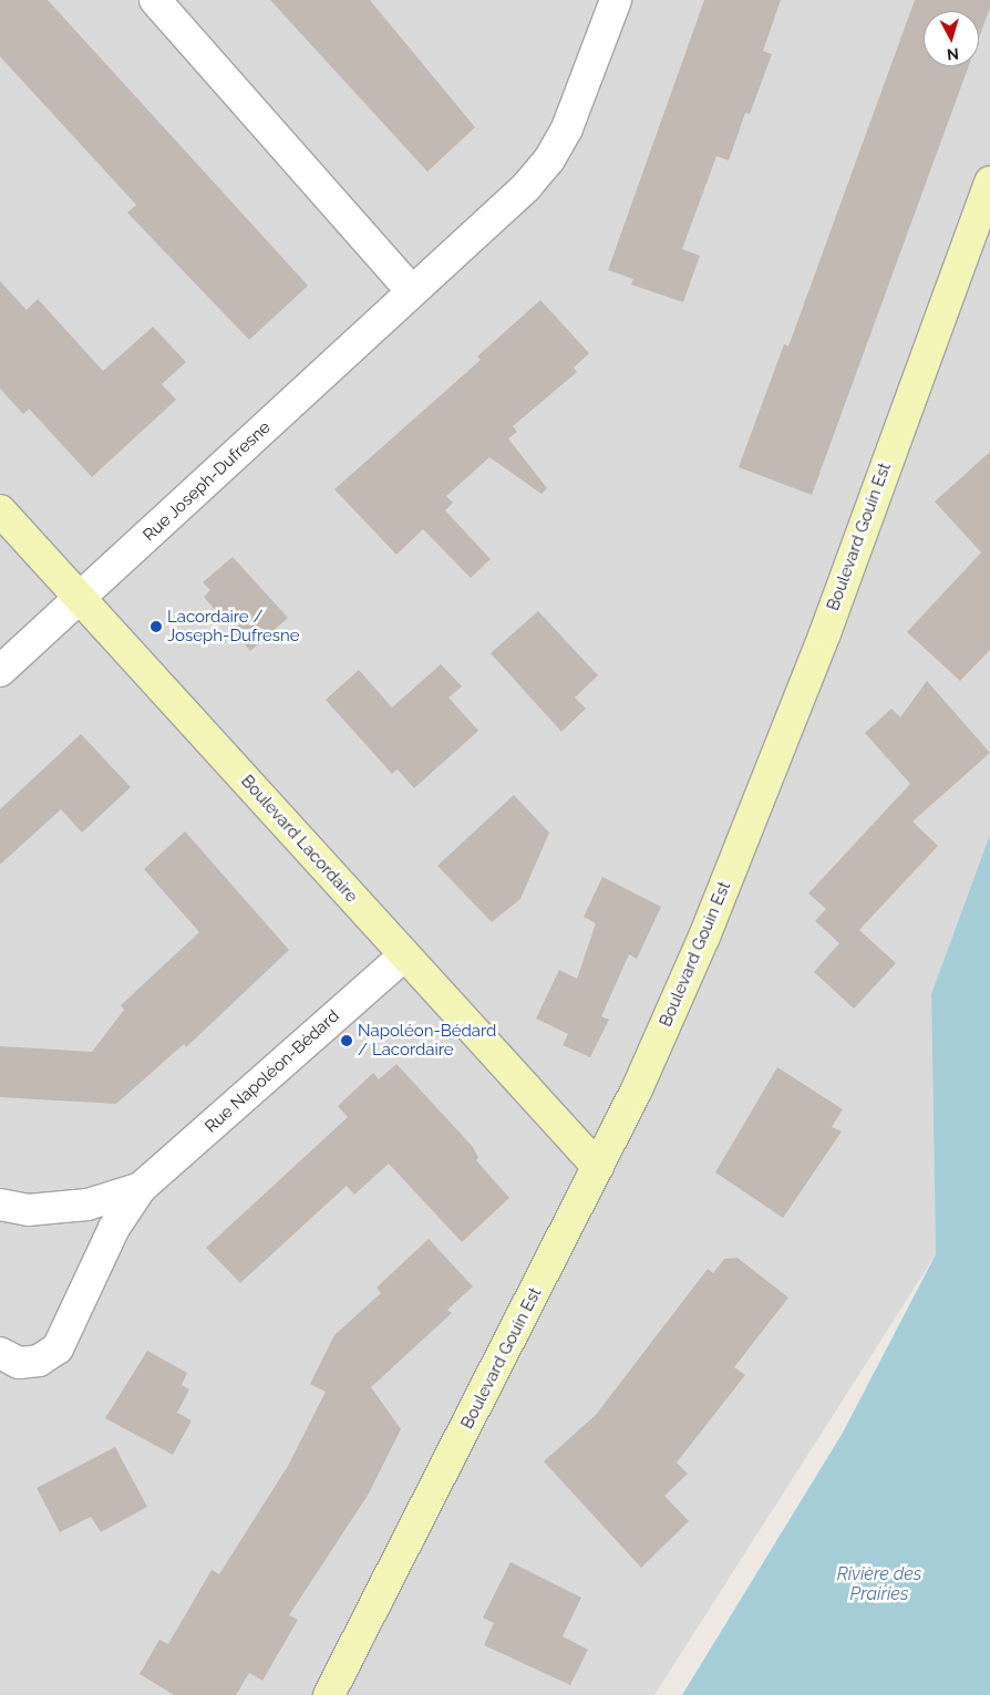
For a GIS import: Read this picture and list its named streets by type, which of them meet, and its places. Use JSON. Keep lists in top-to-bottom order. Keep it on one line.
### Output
{"streets":{"street":["Rue Joseph-Dufresne","Boulevard Gouin Est","Boulevard Lacordaire","Rue Napoléon-Bédard"]},"crossings":[["Rue Joseph-Dufresne","Boulevard Lacordaire"],["Boulevard Gouin Est","Boulevard Lacordaire"],["Boulevard Lacordaire","Rue Napoléon-Bédard"]],"water":["Rivière des Prairies"],"places":["Lacordaire / Joseph-Dufresne","Napoléon-Bédard / Lacordaire"],"north":"bottom"}
